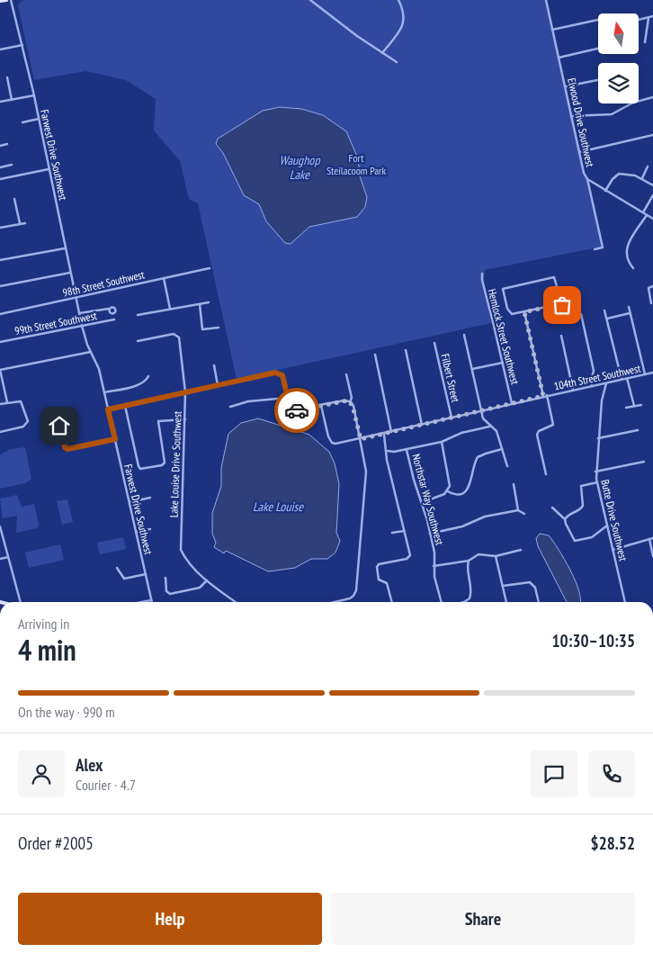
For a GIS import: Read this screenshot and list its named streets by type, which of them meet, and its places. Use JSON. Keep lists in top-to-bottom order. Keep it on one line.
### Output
{"streets":{"street":["Elwood Drive Southwest","Farwest Drive Southwest","98th Street Southwest","99th Street Southwest","Hemlock Street Southwest","104th Street Southwest","Filbert Street","Lake Louise Drive Southwest","Northstar Way Southwest","Butte Drive Southwest"]},"crossings":[["Farwest Drive Southwest","98th Street Southwest"],["Farwest Drive Southwest","99th Street Southwest"],["Hemlock Street Southwest","104th Street Southwest"],["104th Street Southwest","Filbert Street"],["104th Street Southwest","Butte Drive Southwest"]],"water":["Waughop Lake","Lake Louise"],"parks":["Fort Steilacoom Park"],"north":"top","page":{"heading":["4 min","Arriving in","10:30–10:35"],"panel":["Alex","Courier · 4.7","Order #2005","$28.52"],"bar":"On the way · 990 m","buttons":["Help","Share"]}}
